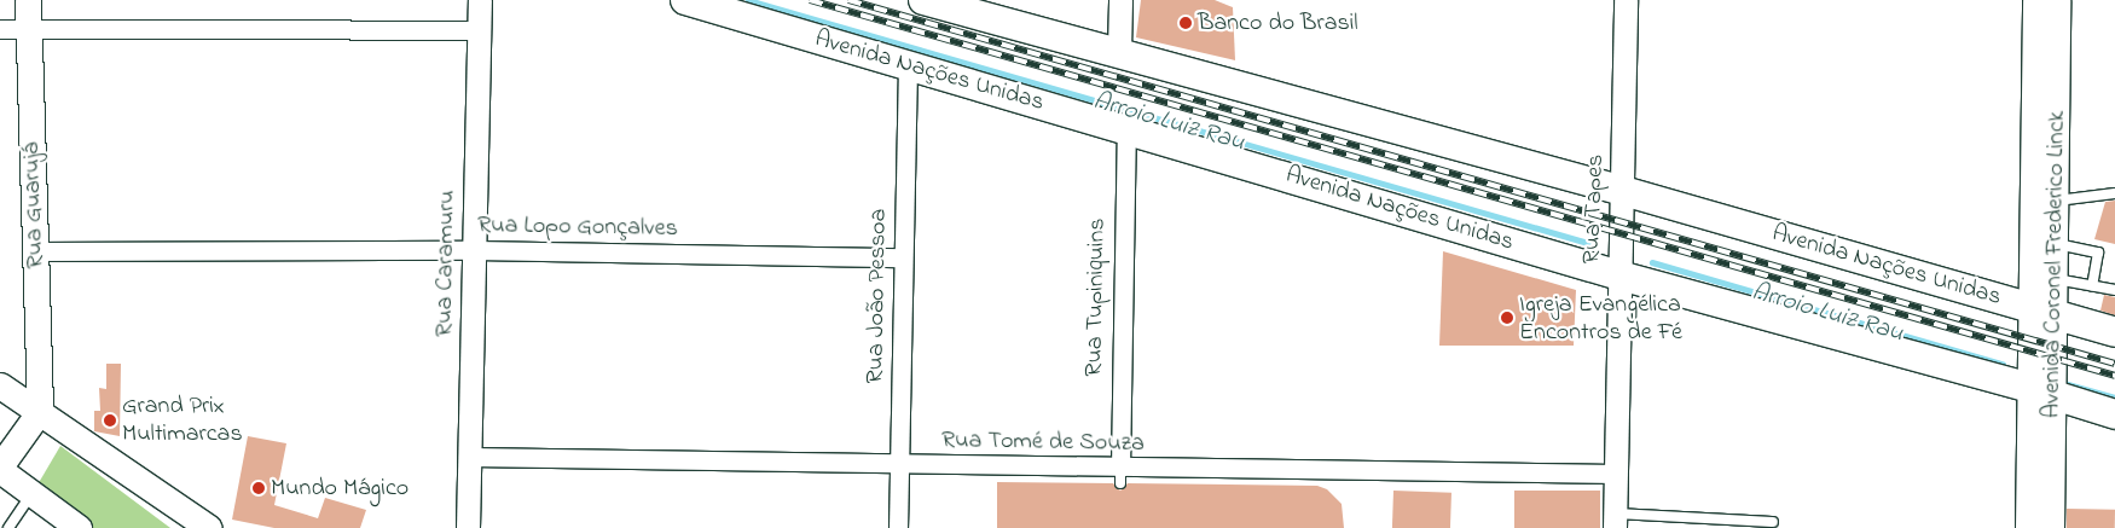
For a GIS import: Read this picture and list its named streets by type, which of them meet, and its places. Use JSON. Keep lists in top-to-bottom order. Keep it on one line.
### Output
{"streets":{"main road":["Avenida Nações Unidas","Rua Guarujá","Avenida Coronel Frederico Linck"],"street":["Rua Tapes","Rua Lopo Gonçalves","Rua Caramuru","Rua João Pessoa","Rua Tupiniquins","Rua Tomé de Souza"]},"crossings":[["Avenida Nações Unidas","Rua Tapes"],["Avenida Nações Unidas","Avenida Coronel Frederico Linck"],["Avenida Nações Unidas","Rua João Pessoa"],["Avenida Nações Unidas","Rua Tupiniquins"],["Rua Guarujá","Rua Lopo Gonçalves"],["Rua Tapes","Rua Tomé de Souza"],["Rua Lopo Gonçalves","Rua Caramuru"],["Rua Lopo Gonçalves","Rua João Pessoa"],["Rua Caramuru","Rua Tomé de Souza"],["Rua João Pessoa","Rua Tomé de Souza"],["Rua Tupiniquins","Rua Tomé de Souza"]],"water":["Arroio Luiz Rau"],"places":["Banco do Brasil","Igreja Evangélica Encontros de Fé","Grand Prix Multimarcas","Mundo Mágico"]}
